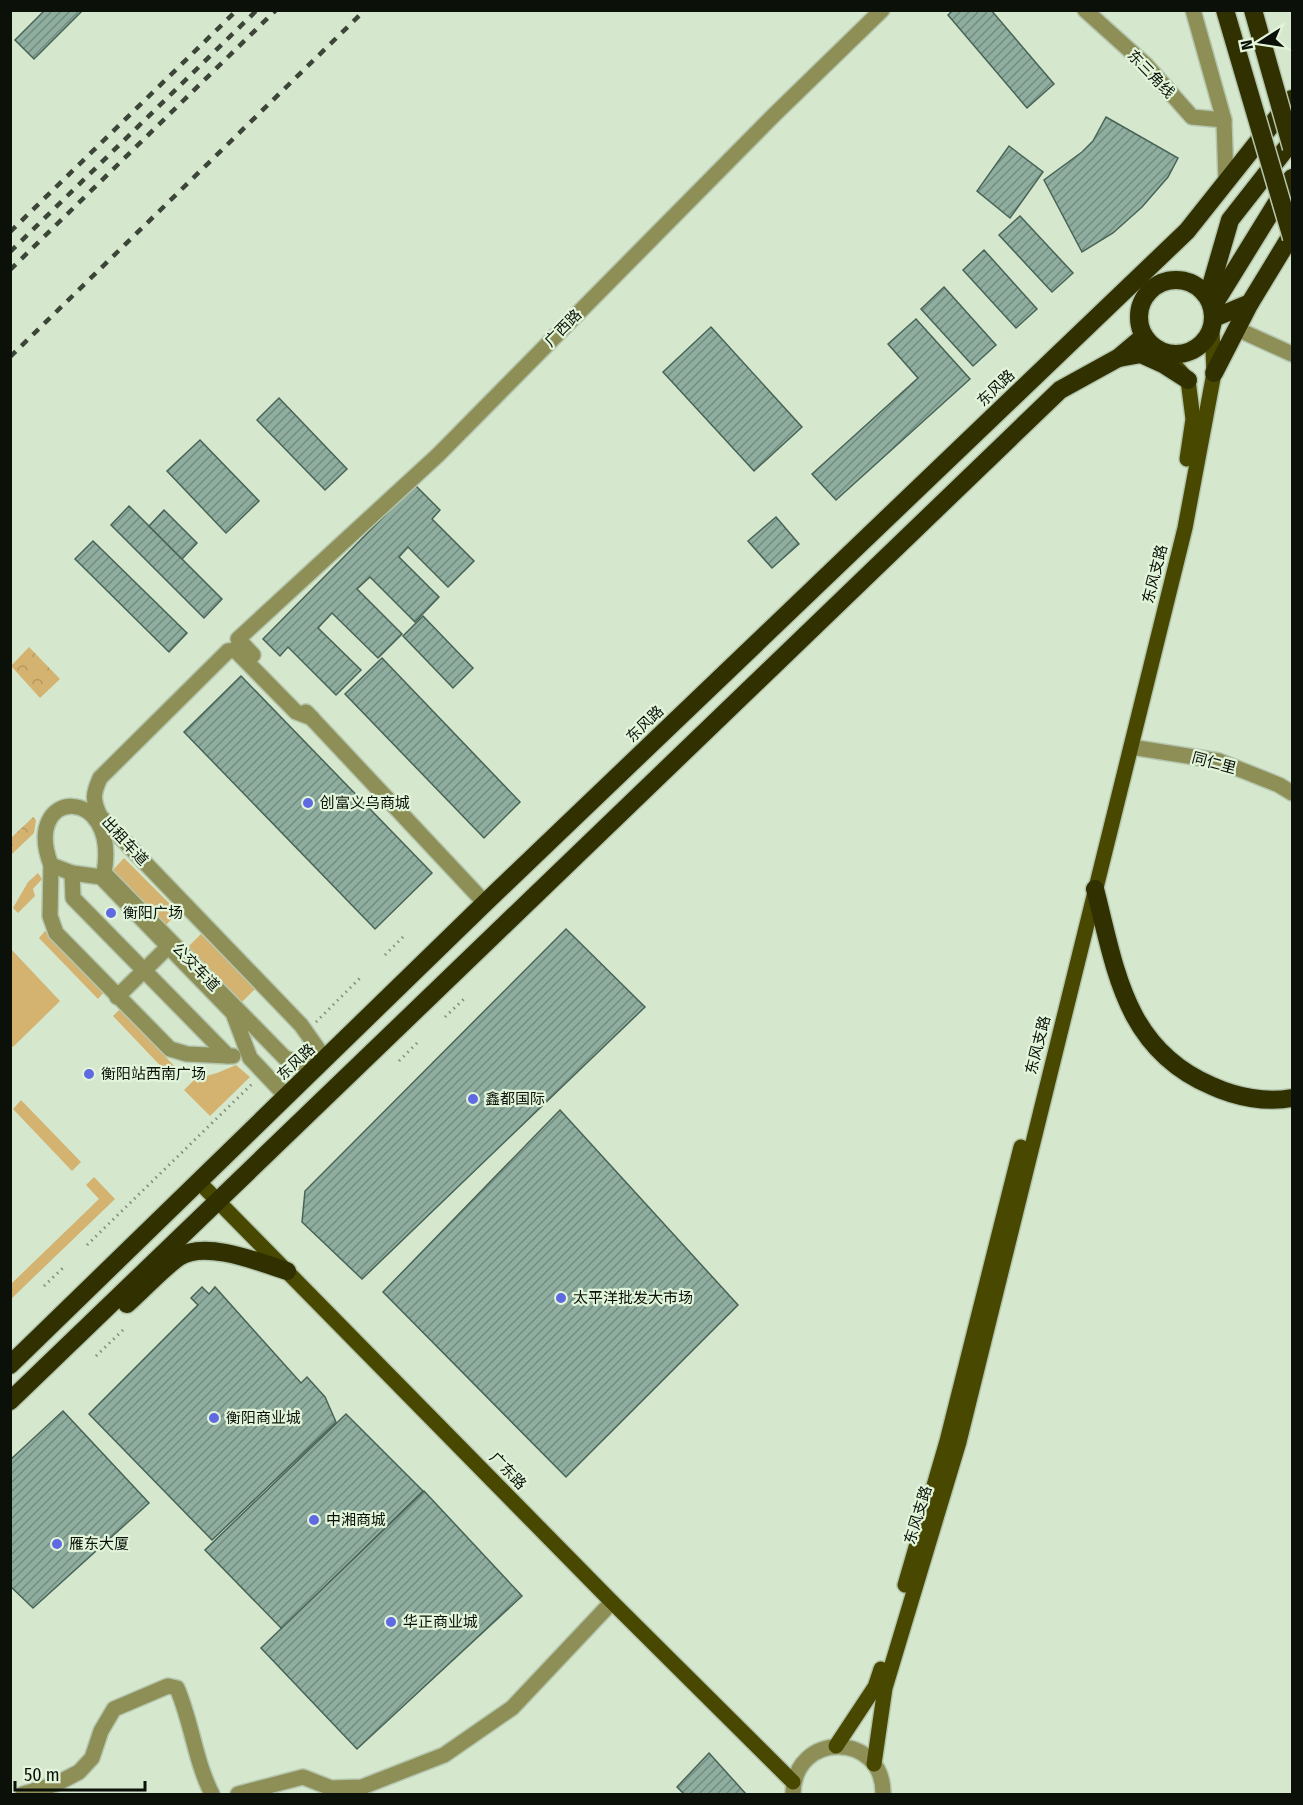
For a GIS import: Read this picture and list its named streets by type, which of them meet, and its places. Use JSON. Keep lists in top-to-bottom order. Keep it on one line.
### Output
{"streets":{"highway":["东风路"],"main road":["东风支路","广东路"],"street":["东三角线","广西路","同仁里","出租车道","公交车道"]},"crossings":[["广西路","出租车道"],["东风路","出租车道"],["东风路","公交车道"],["东风路","广东路"],["东风支路","同仁里"],["出租车道","公交车道"]],"places":["创富义乌商城","衡阳广场","衡阳站西南广场","鑫都国际","太平洋批发大市场","衡阳商业城","中湘商城","雁东大厦","华正商业城"],"scale_bar":"50 m","north":"left"}
